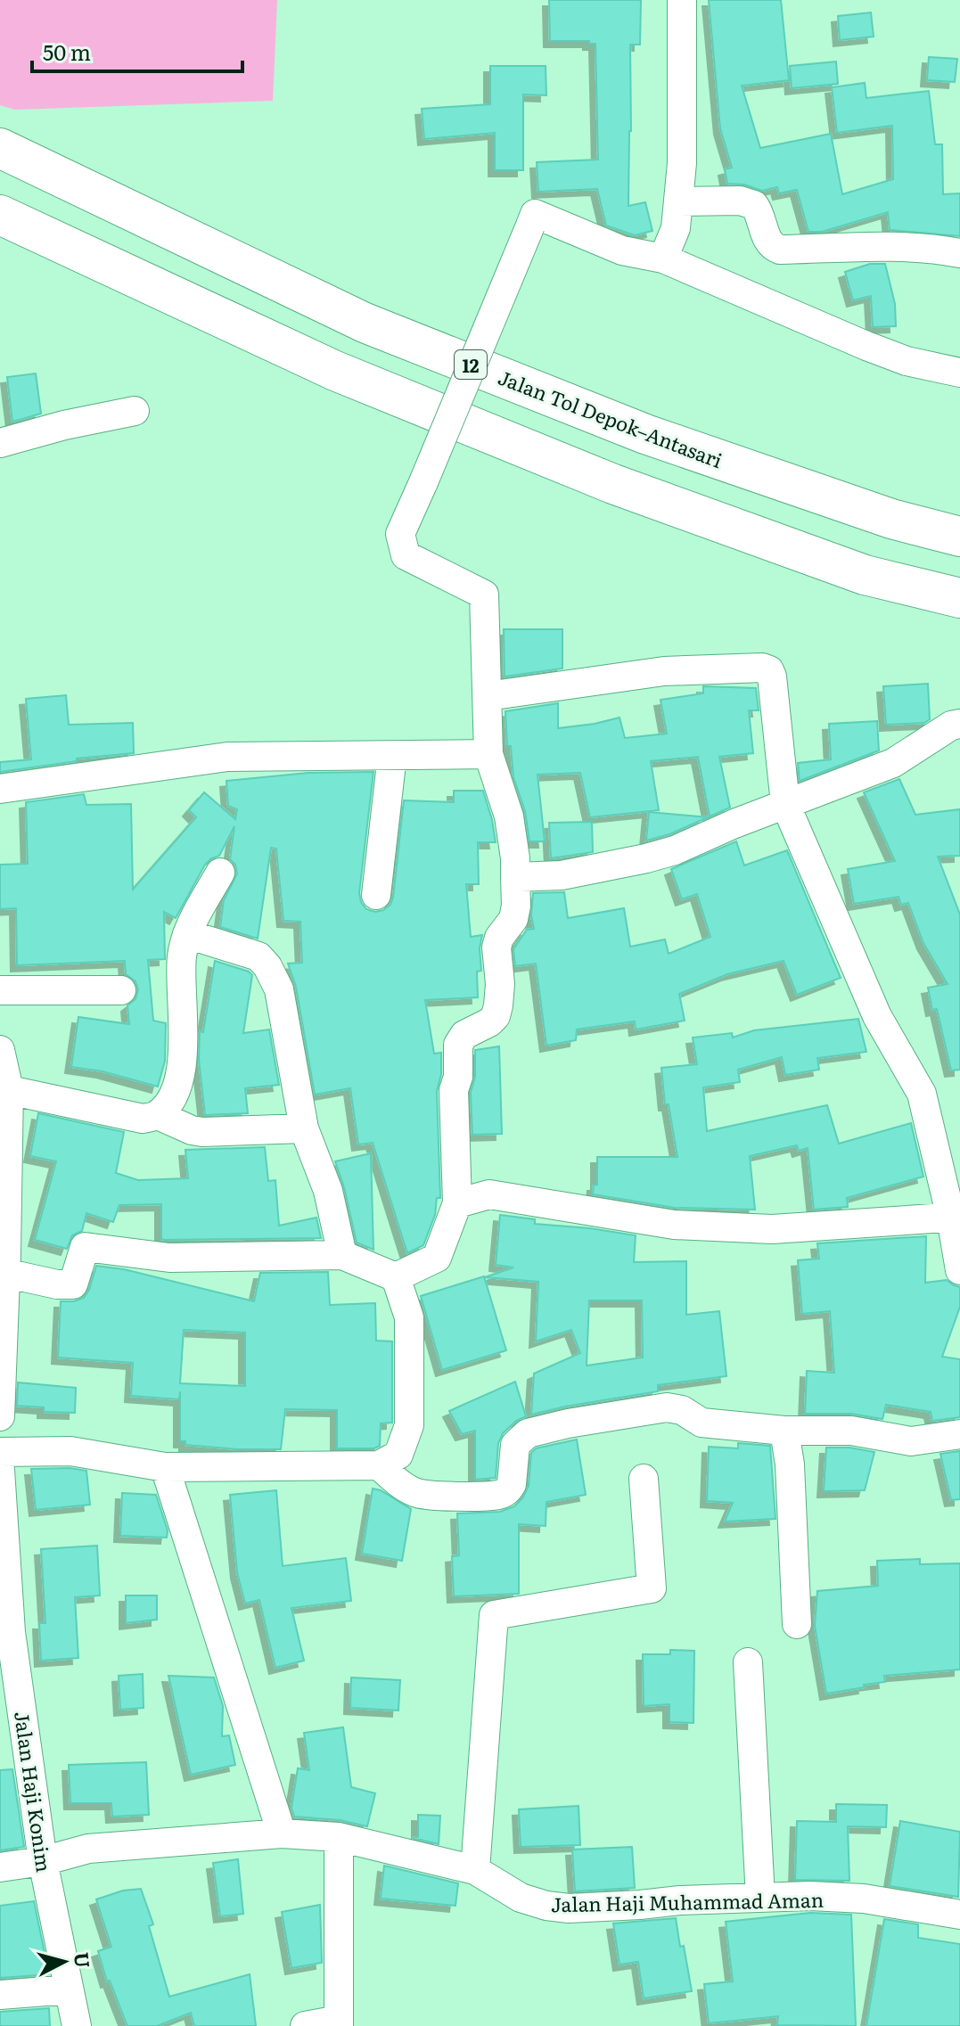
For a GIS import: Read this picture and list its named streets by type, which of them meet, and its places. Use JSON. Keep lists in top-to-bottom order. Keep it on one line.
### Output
{"streets":{"highway":["12","Jalan Tol Depok–Antasari"],"street":["Jalan Haji Konim","Jalan Haji Muhammad Aman"]},"crossings":[["Jalan Haji Konim","Jalan Haji Muhammad Aman"]],"scale_bar":"50 m","north":"right"}
